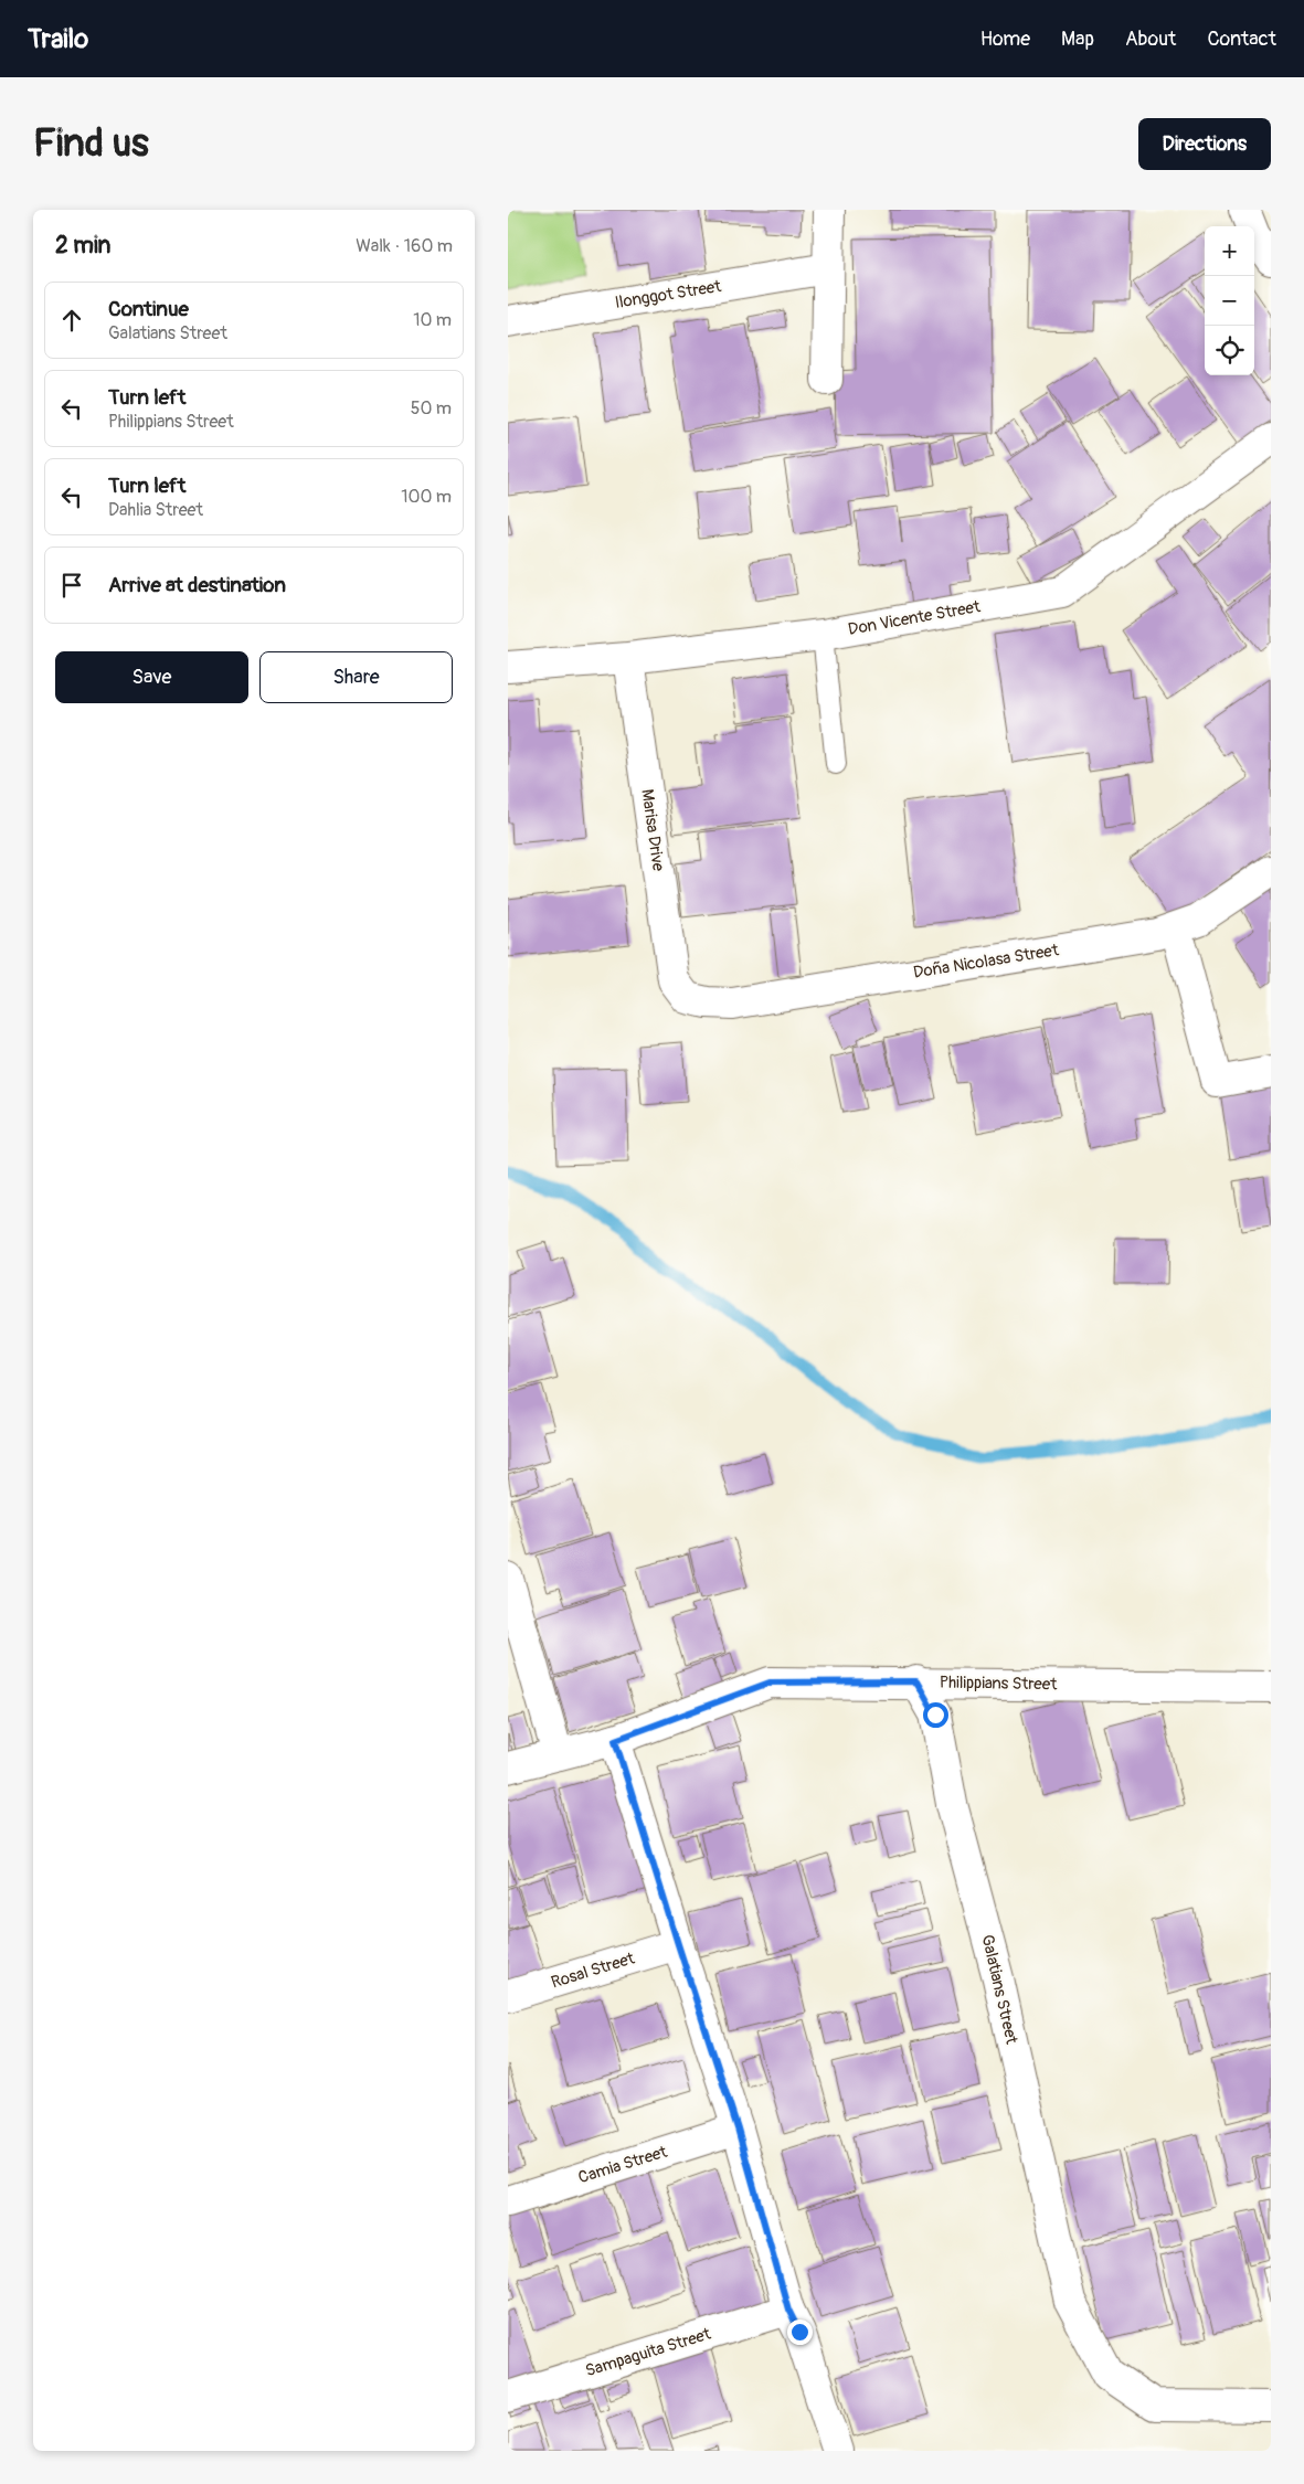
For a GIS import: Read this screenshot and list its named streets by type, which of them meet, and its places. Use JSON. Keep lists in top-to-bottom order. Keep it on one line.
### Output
{"streets":{"street":["Ilonggot Street","Don Vicente Street","Marisa Drive","Doña Nicolasa Street","Philippians Street","Rosal Street","Galatians Street","Camia Street","Sampaguita Street"]},"crossings":[["Don Vicente Street","Marisa Drive"],["Marisa Drive","Doña Nicolasa Street"],["Philippians Street","Galatians Street"]],"page":{"header":"Trailo","nav":["Home","Map","About","Contact"],"buttons":["Directions",["Save","Share"]],"title":"Find us","heading":["2 min","Walk · 160 m"],"map_buttons":["+","−"],"list":[["Continue","Galatians Street","10 m"],["Turn left","Philippians Street","50 m"],["Turn left","Dahlia Street","100 m"],"Arrive at destination"]}}
